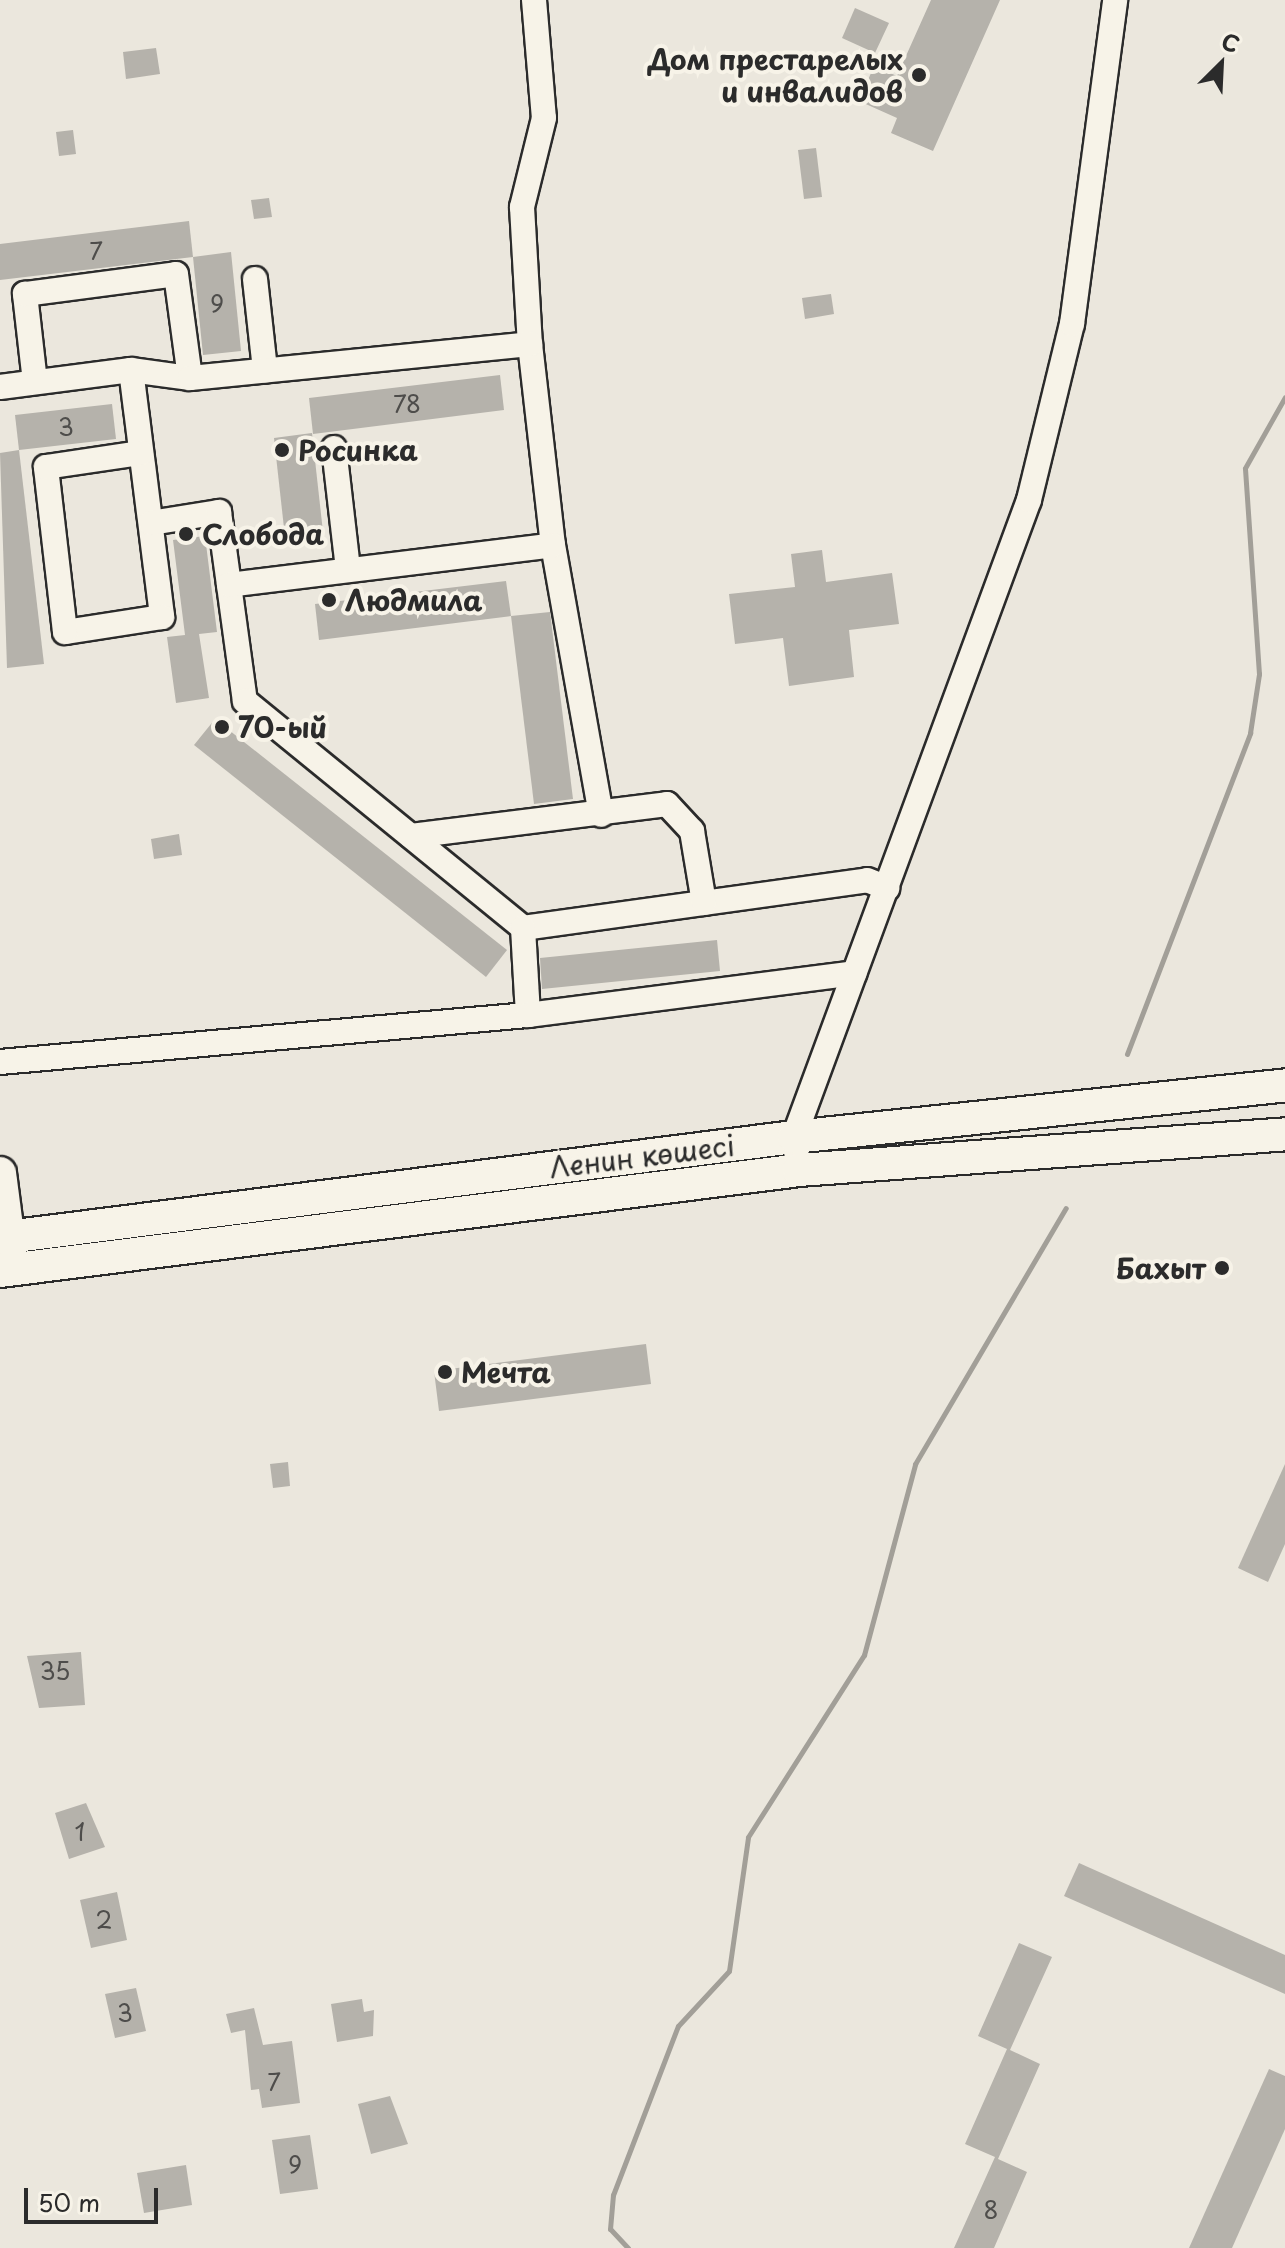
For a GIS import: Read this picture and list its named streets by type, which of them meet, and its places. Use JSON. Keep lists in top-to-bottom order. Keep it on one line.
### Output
{"streets":{"main road":["Ленин көшесі"]},"places":["Дом престарелых и инвалидов","Росинка","Слобода","Людмила","70-ый","Бахыт","Мечта"],"house_numbers":["7","9","78","3","35","1","2","3","7","9","8"],"scale_bar":"50 m","north":"top right"}
